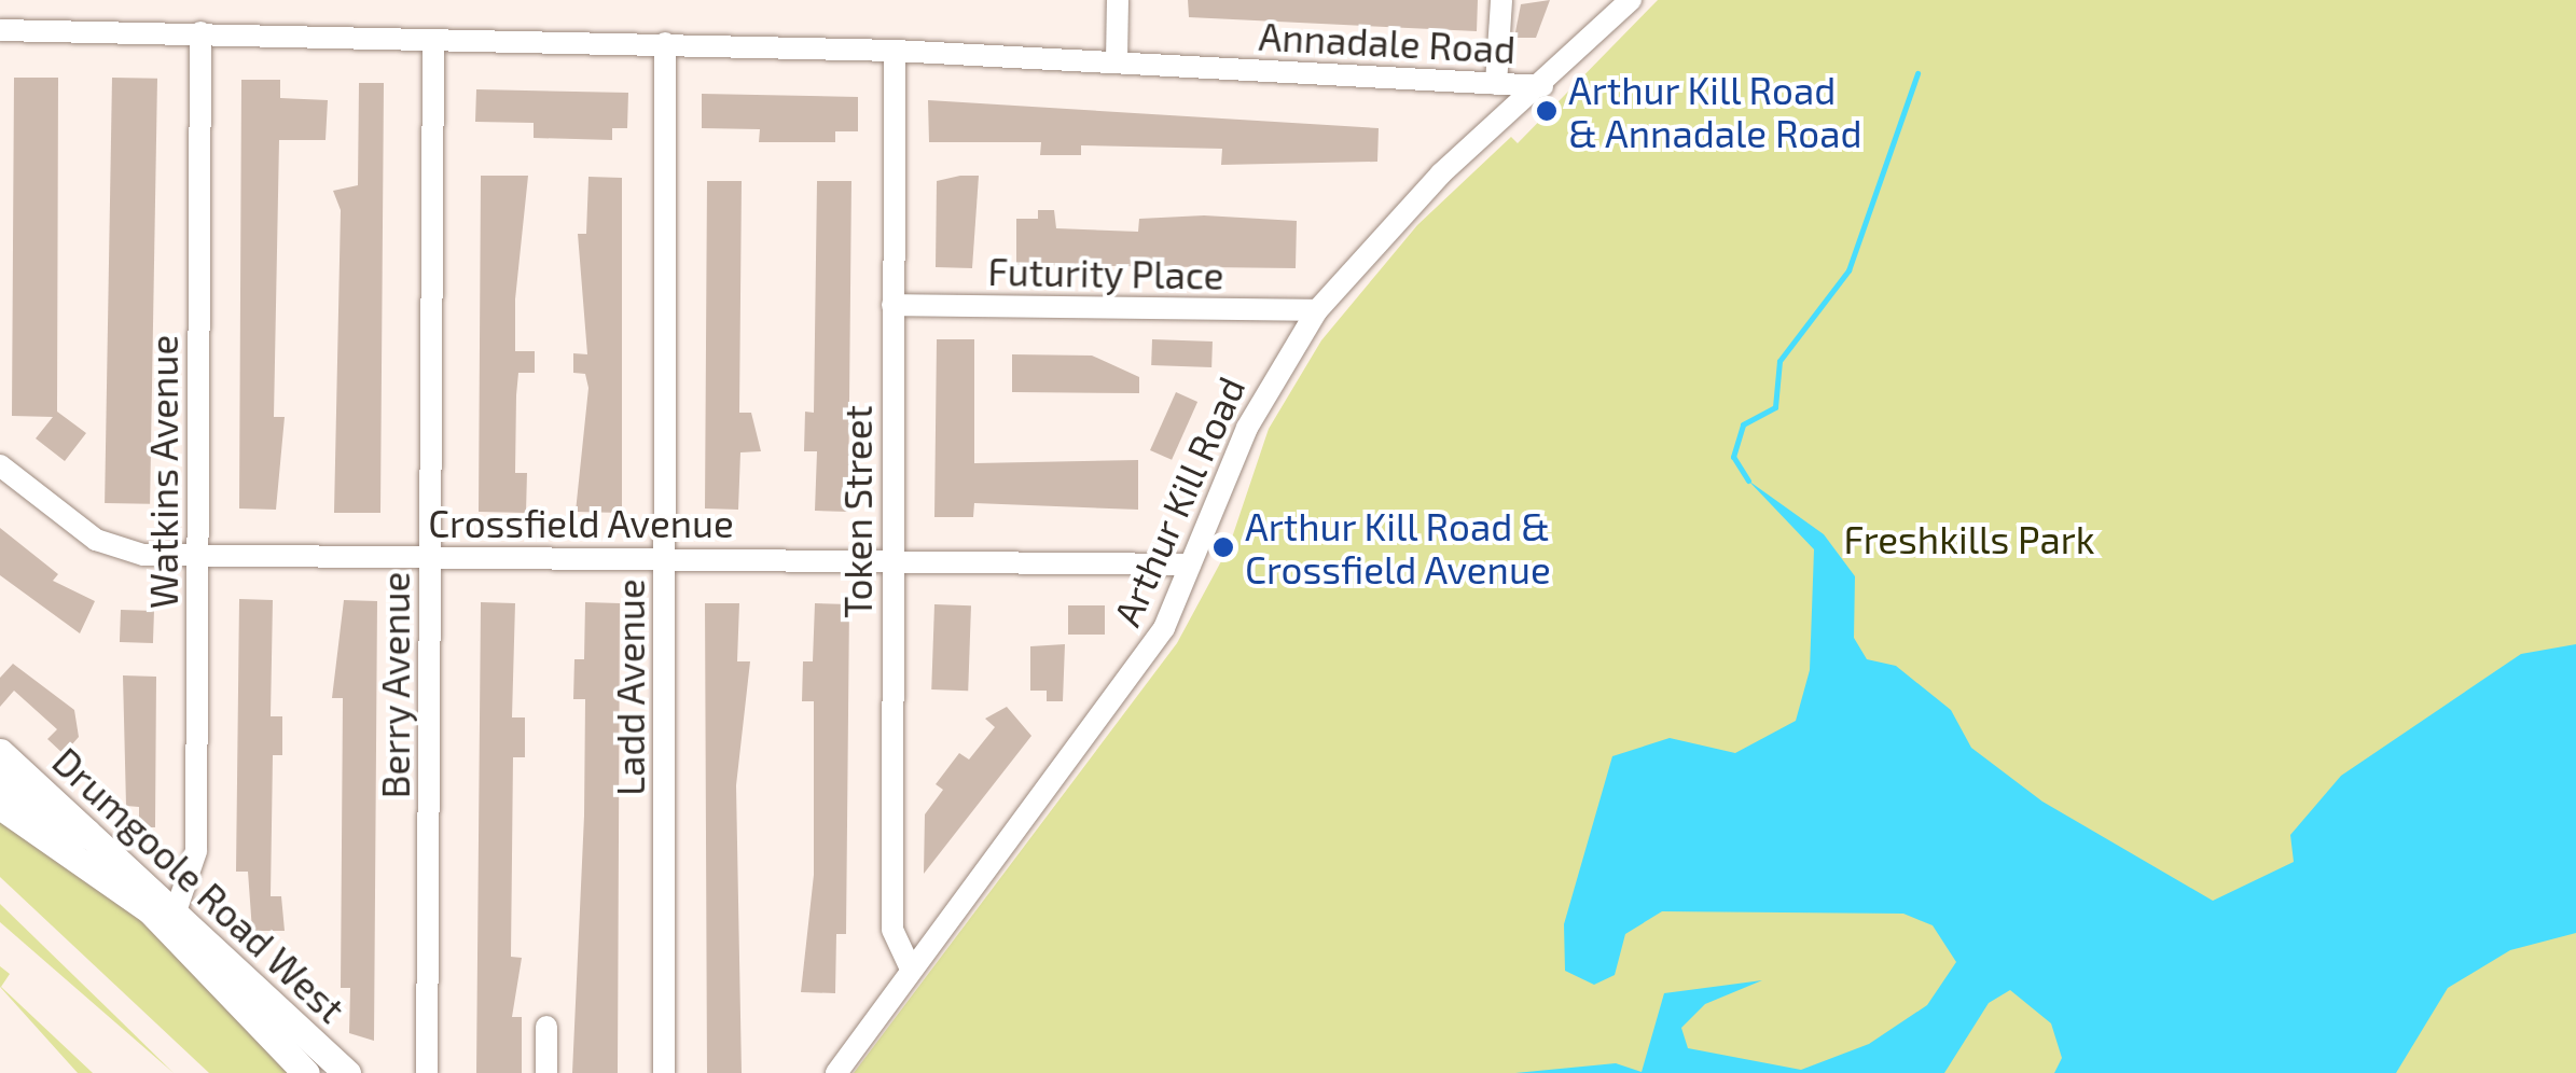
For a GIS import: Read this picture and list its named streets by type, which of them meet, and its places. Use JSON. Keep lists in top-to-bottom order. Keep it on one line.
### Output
{"streets":{"main road":["Drumgoole Road West"],"street":["Annadale Road","Futurity Place","Watkins Avenue","Arthur Kill Road","Token Street","Crossfield Avenue","Berry Avenue","Ladd Avenue"]},"crossings":[["Annadale Road","Watkins Avenue"],["Annadale Road","Arthur Kill Road"],["Annadale Road","Token Street"],["Annadale Road","Berry Avenue"],["Annadale Road","Ladd Avenue"],["Futurity Place","Arthur Kill Road"],["Futurity Place","Token Street"],["Watkins Avenue","Crossfield Avenue"],["Watkins Avenue","Drumgoole Road West"],["Arthur Kill Road","Token Street"],["Arthur Kill Road","Crossfield Avenue"],["Token Street","Crossfield Avenue"],["Crossfield Avenue","Berry Avenue"],["Crossfield Avenue","Ladd Avenue"]],"parks":["Freshkills Park"],"places":["Arthur Kill Road & Annadale Road","Arthur Kill Road & Crossfield Avenue"]}
